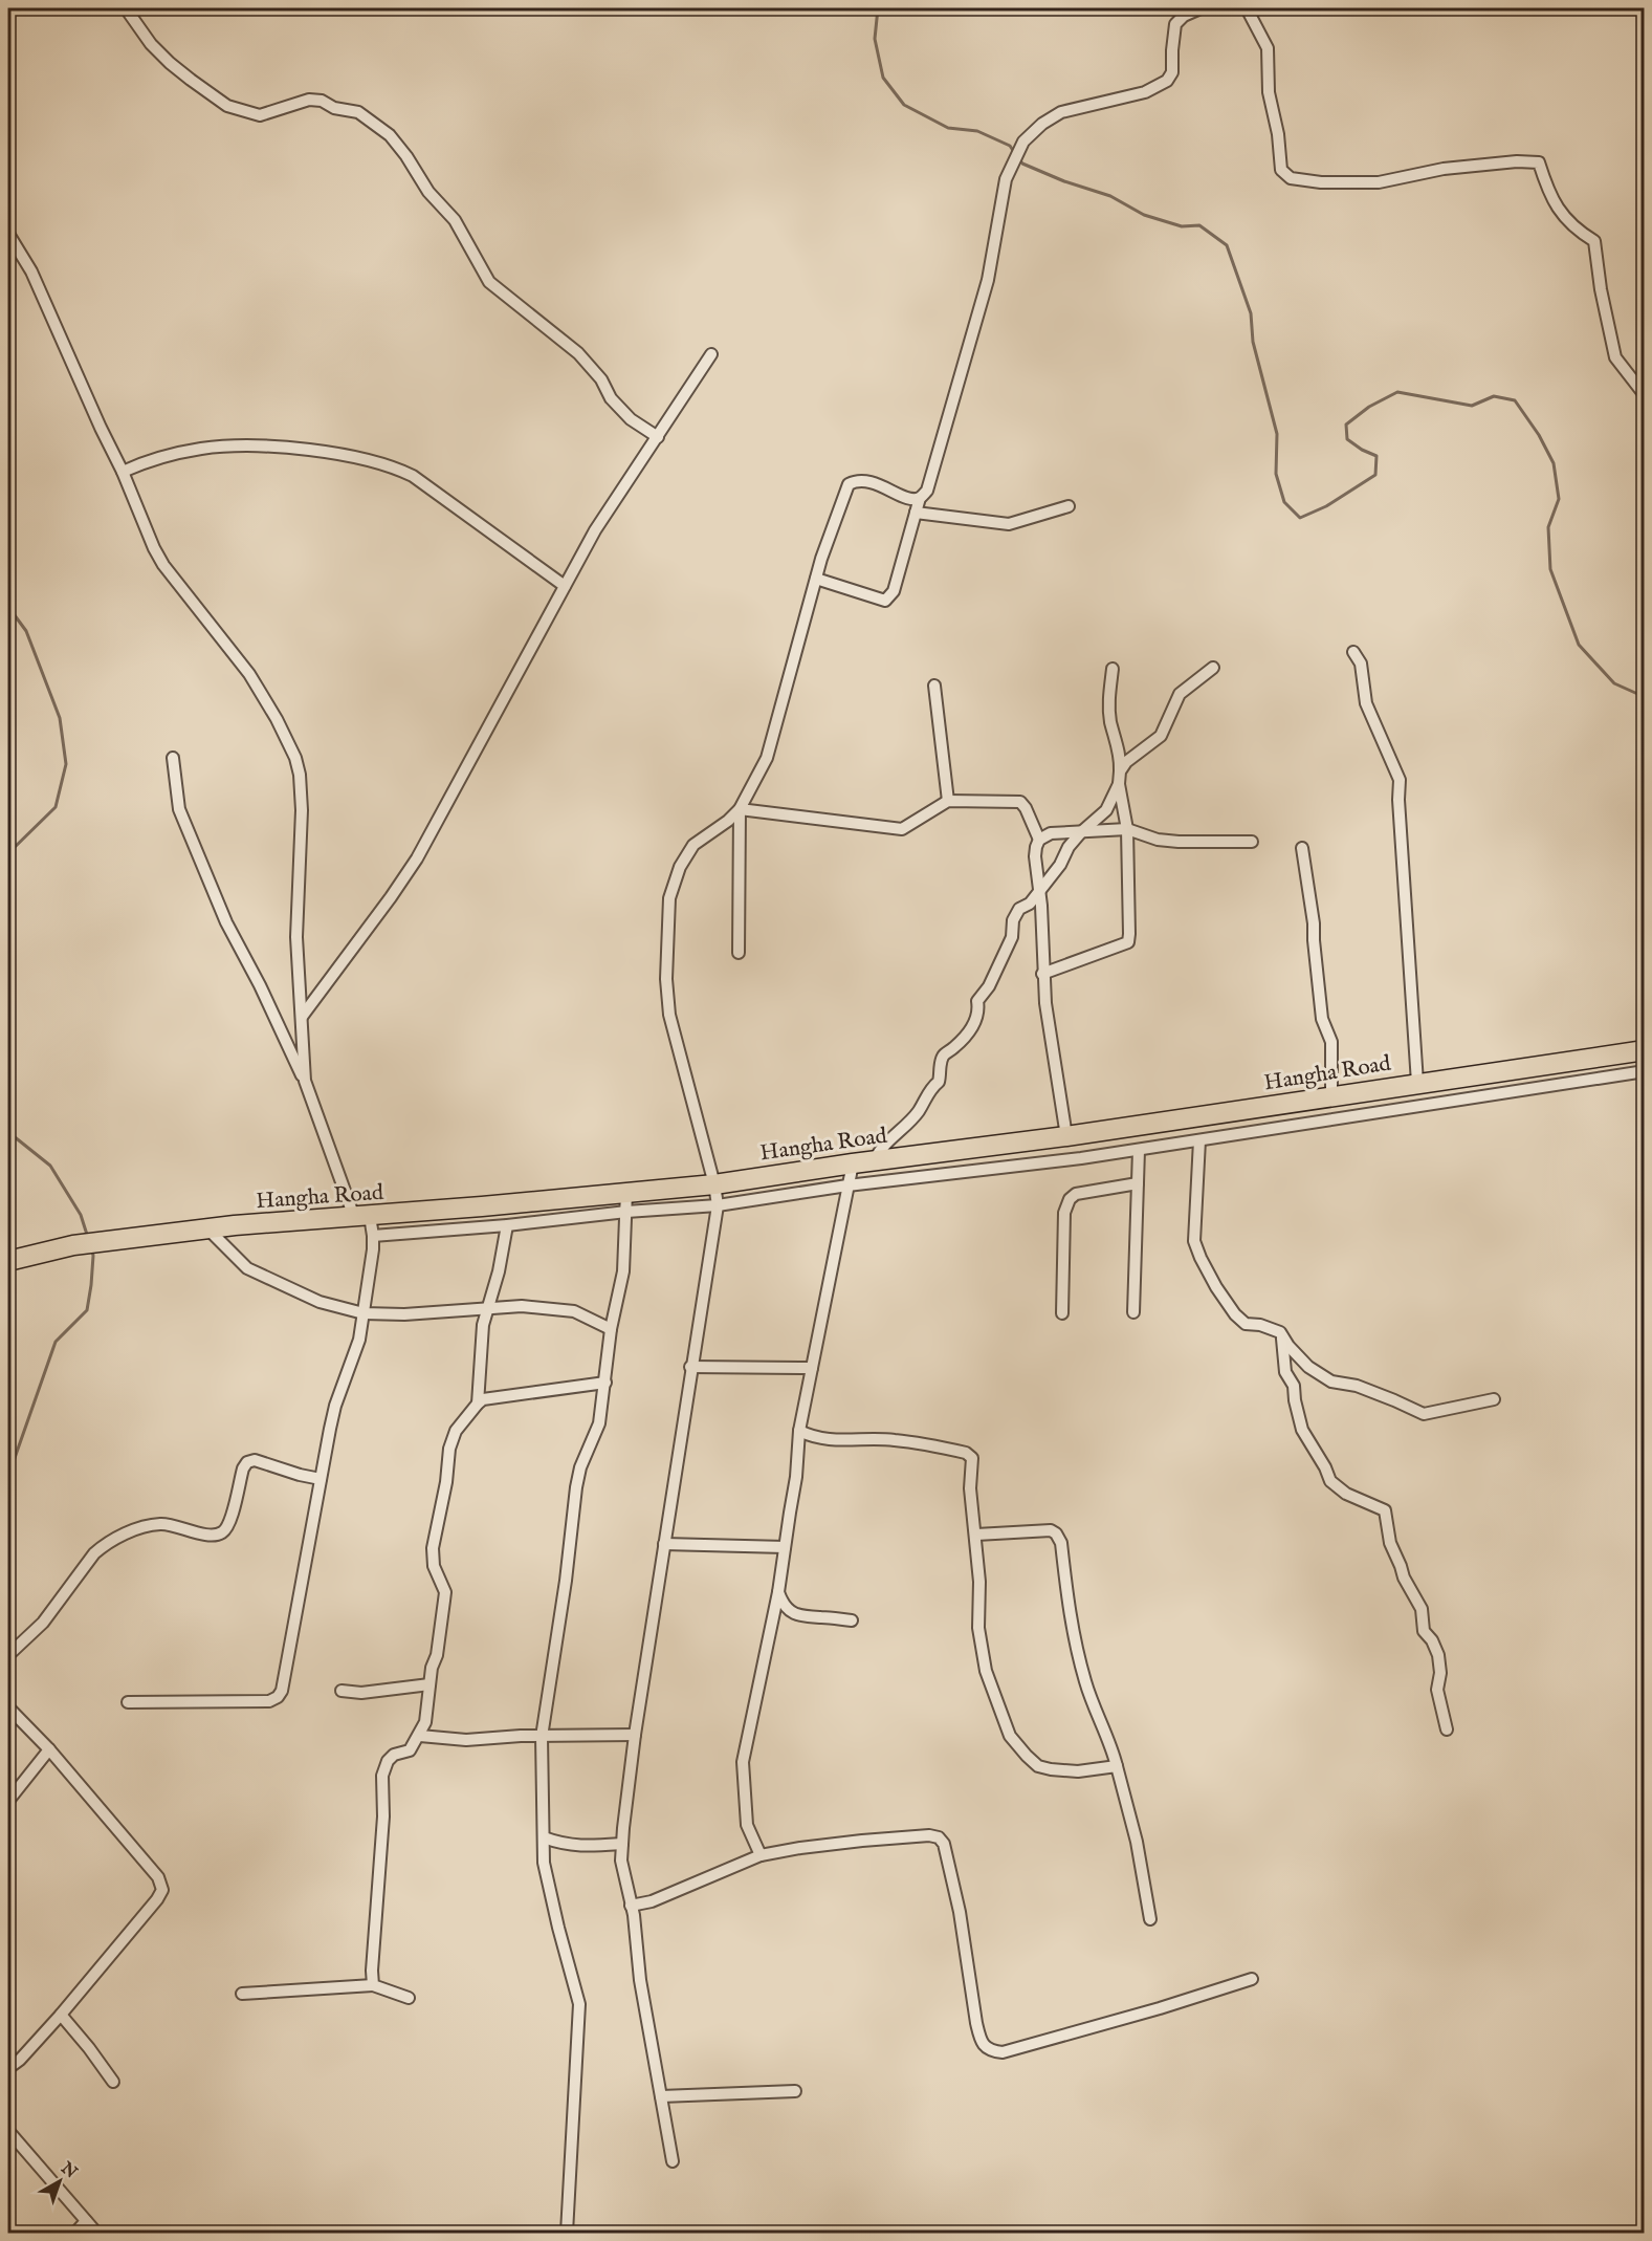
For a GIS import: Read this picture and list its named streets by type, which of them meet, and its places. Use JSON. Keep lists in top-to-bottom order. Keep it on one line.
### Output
{"streets":{"highway":["Hangha Road"]},"north":"top right"}
